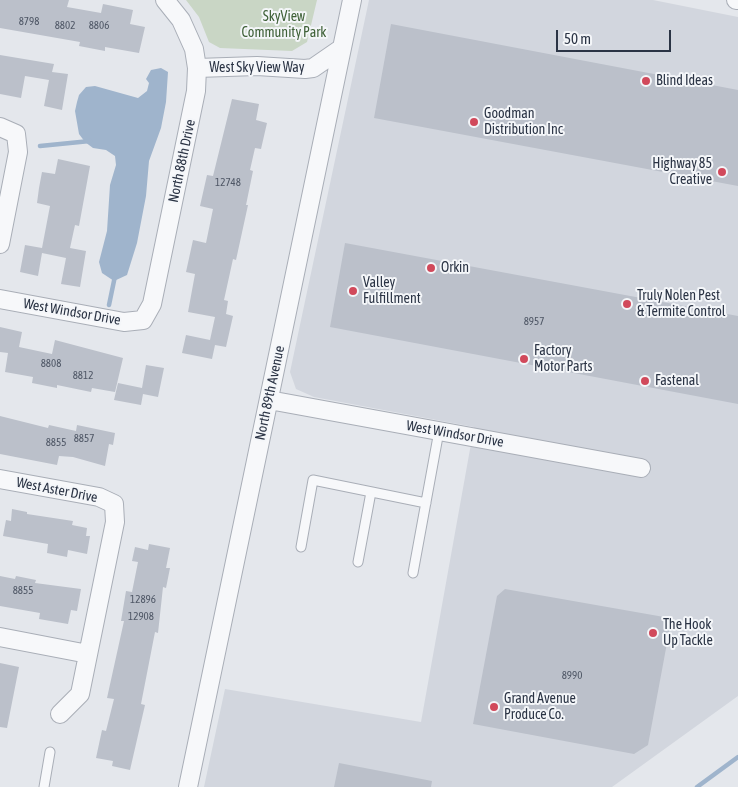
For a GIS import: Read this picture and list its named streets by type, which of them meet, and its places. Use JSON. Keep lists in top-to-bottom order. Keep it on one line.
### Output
{"streets":{"street":["West Sky View Way","North 88th Drive","West Windsor Drive","North 89th Avenue","West Aster Drive"]},"crossings":[["West Sky View Way","North 88th Drive"],["West Sky View Way","North 89th Avenue"],["North 88th Drive","West Windsor Drive"],["West Windsor Drive","North 89th Avenue"]],"parks":["SkyView Community Park"],"places":["Blind Ideas","Goodman Distribution Inc","Highway 85 Creative","Orkin","Valley Fulfillment","Truly Nolen Pest & Termite Control","Factory Motor Parts","Fastenal","The Hook Up Tackle","Grand Avenue Produce Co."],"house_numbers":["8798","8802","8806","12748","8957","8808","8812","8857","8855","8855","12896","12908","8990"],"scale_bar":"50 m"}
